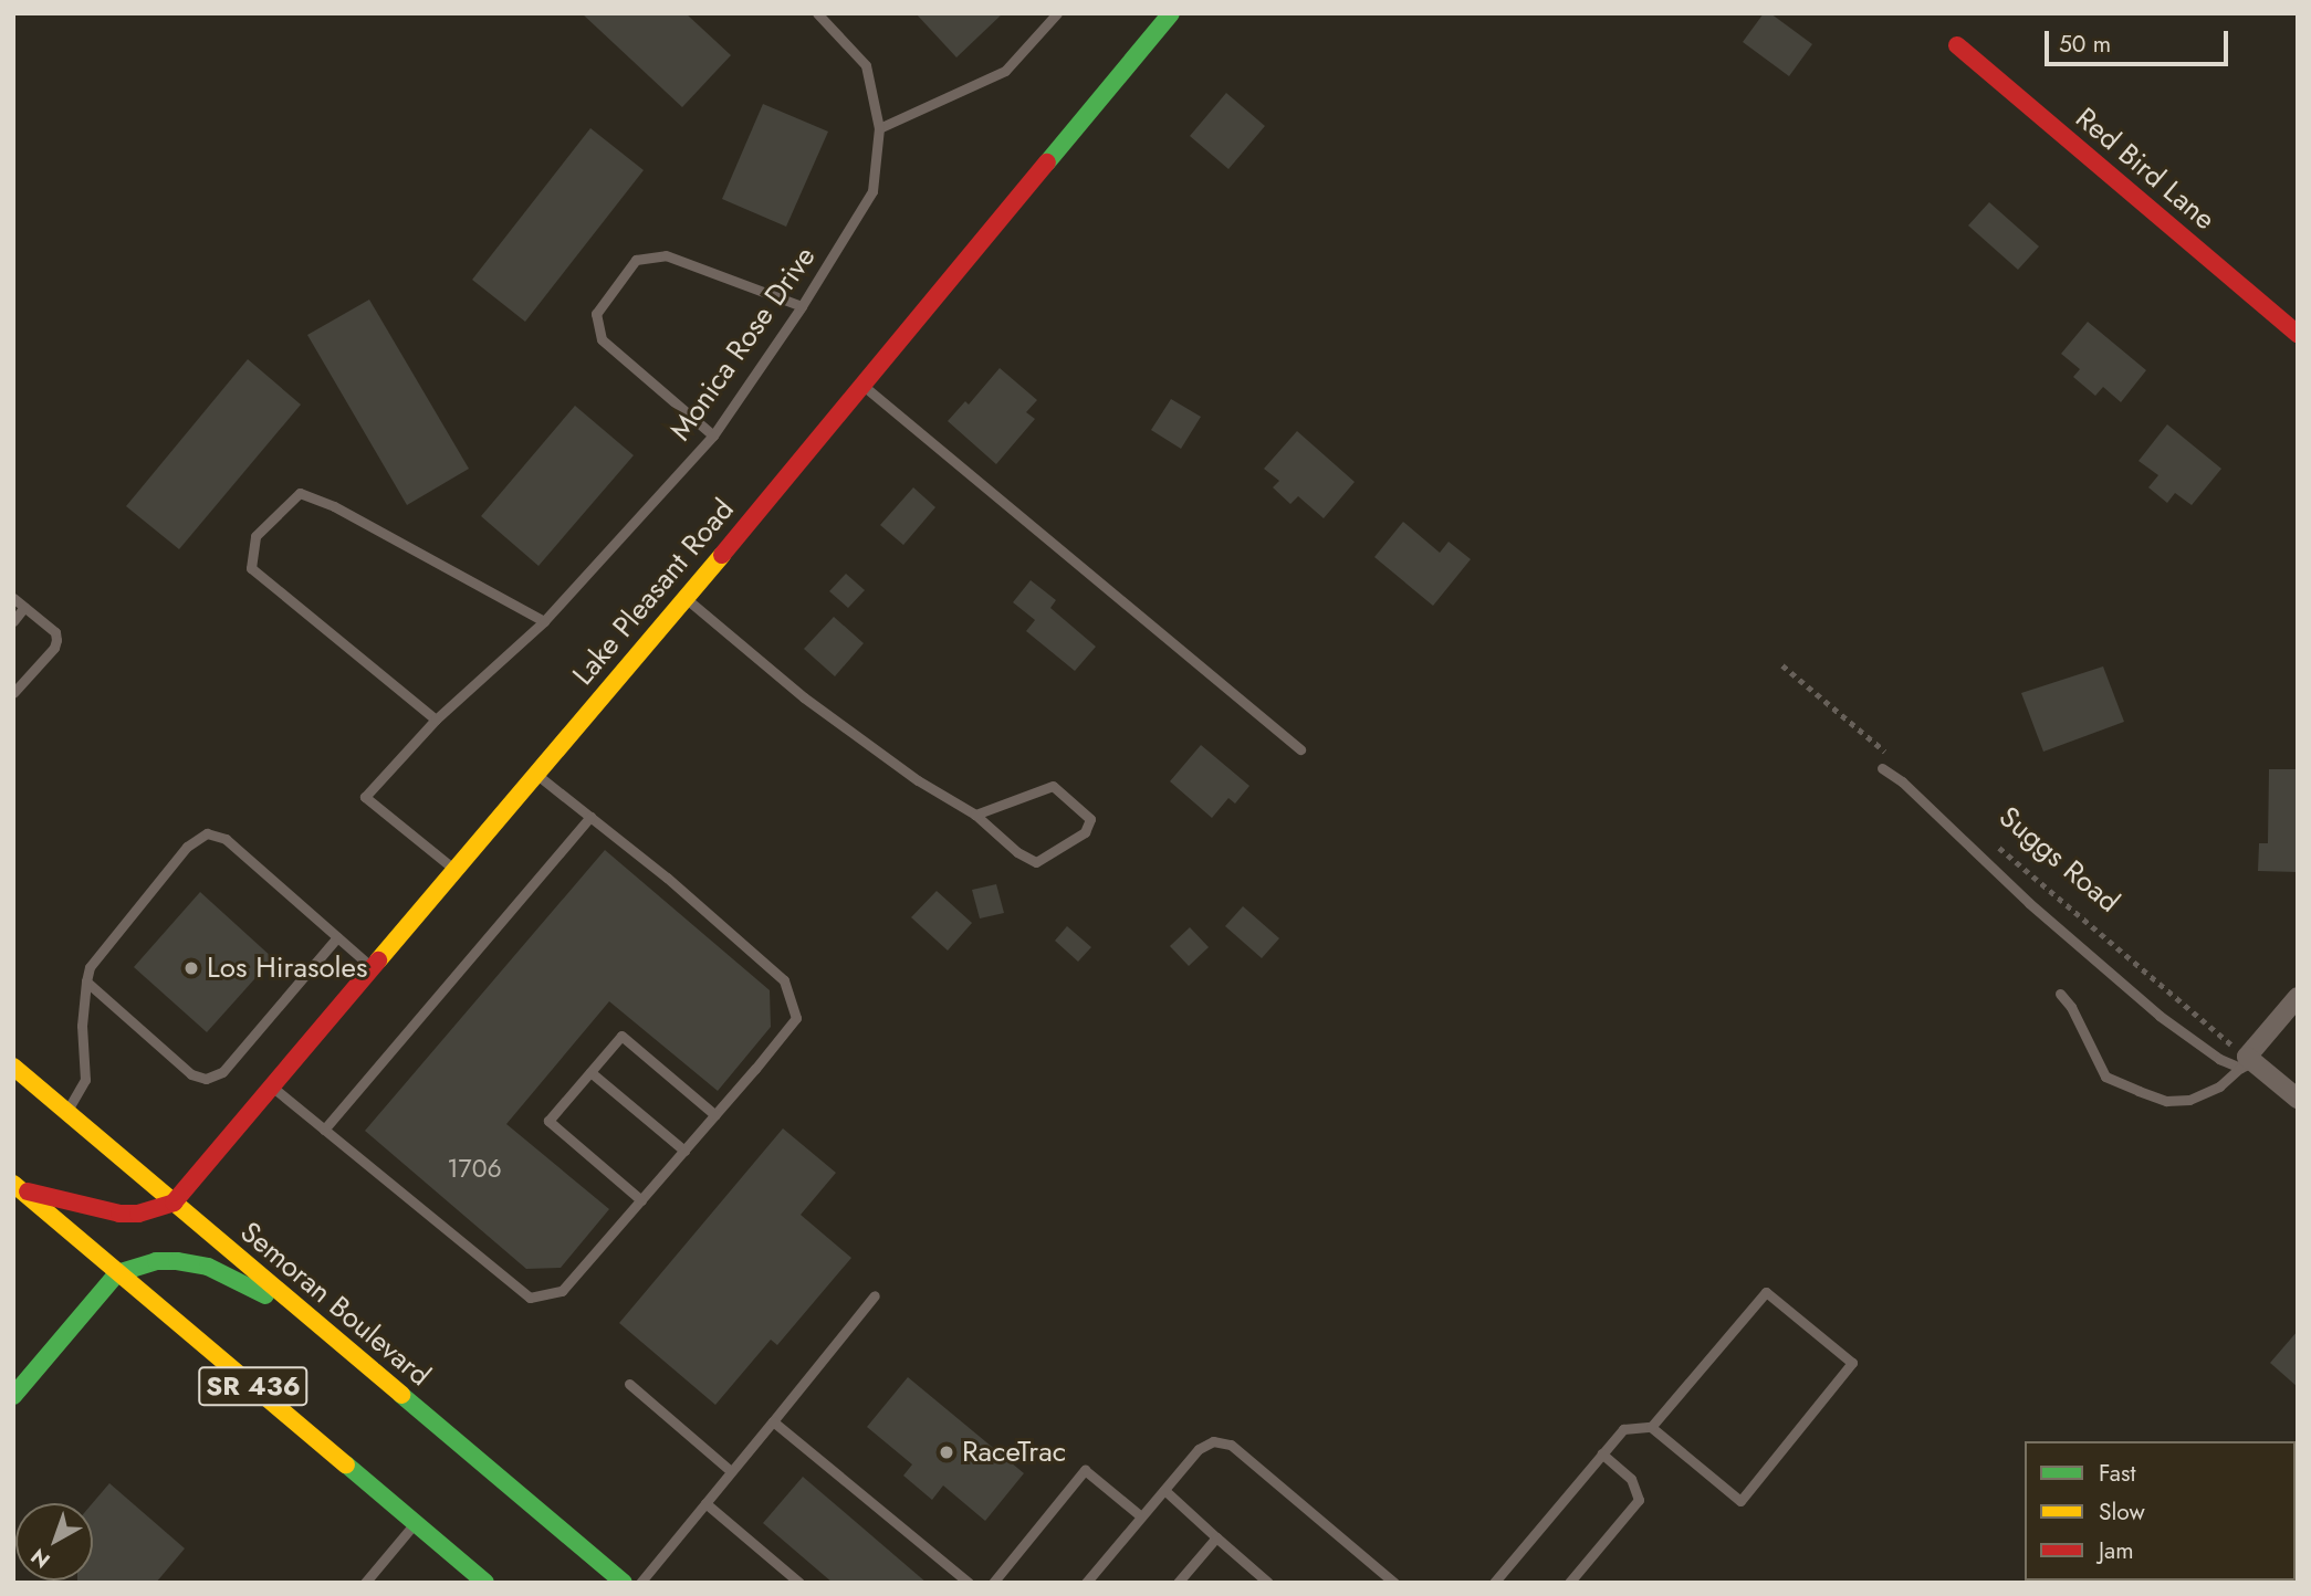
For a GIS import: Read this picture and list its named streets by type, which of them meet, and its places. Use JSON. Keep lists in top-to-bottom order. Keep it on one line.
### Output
{"streets":{"street":["Red Bird Lane","Lake Pleasant Road","Semoran Boulevard","SR 436"],"lane":["Monica Rose Drive"],"path":["Suggs Road"]},"crossings":[["Monica Rose Drive","Lake Pleasant Road"],["Lake Pleasant Road","Semoran Boulevard"]],"places":["Los Hirasoles","RaceTrac"],"house_numbers":["1706"],"legend":["Fast","Slow","Jam"],"scale_bar":"50 m","north":"bottom left"}
